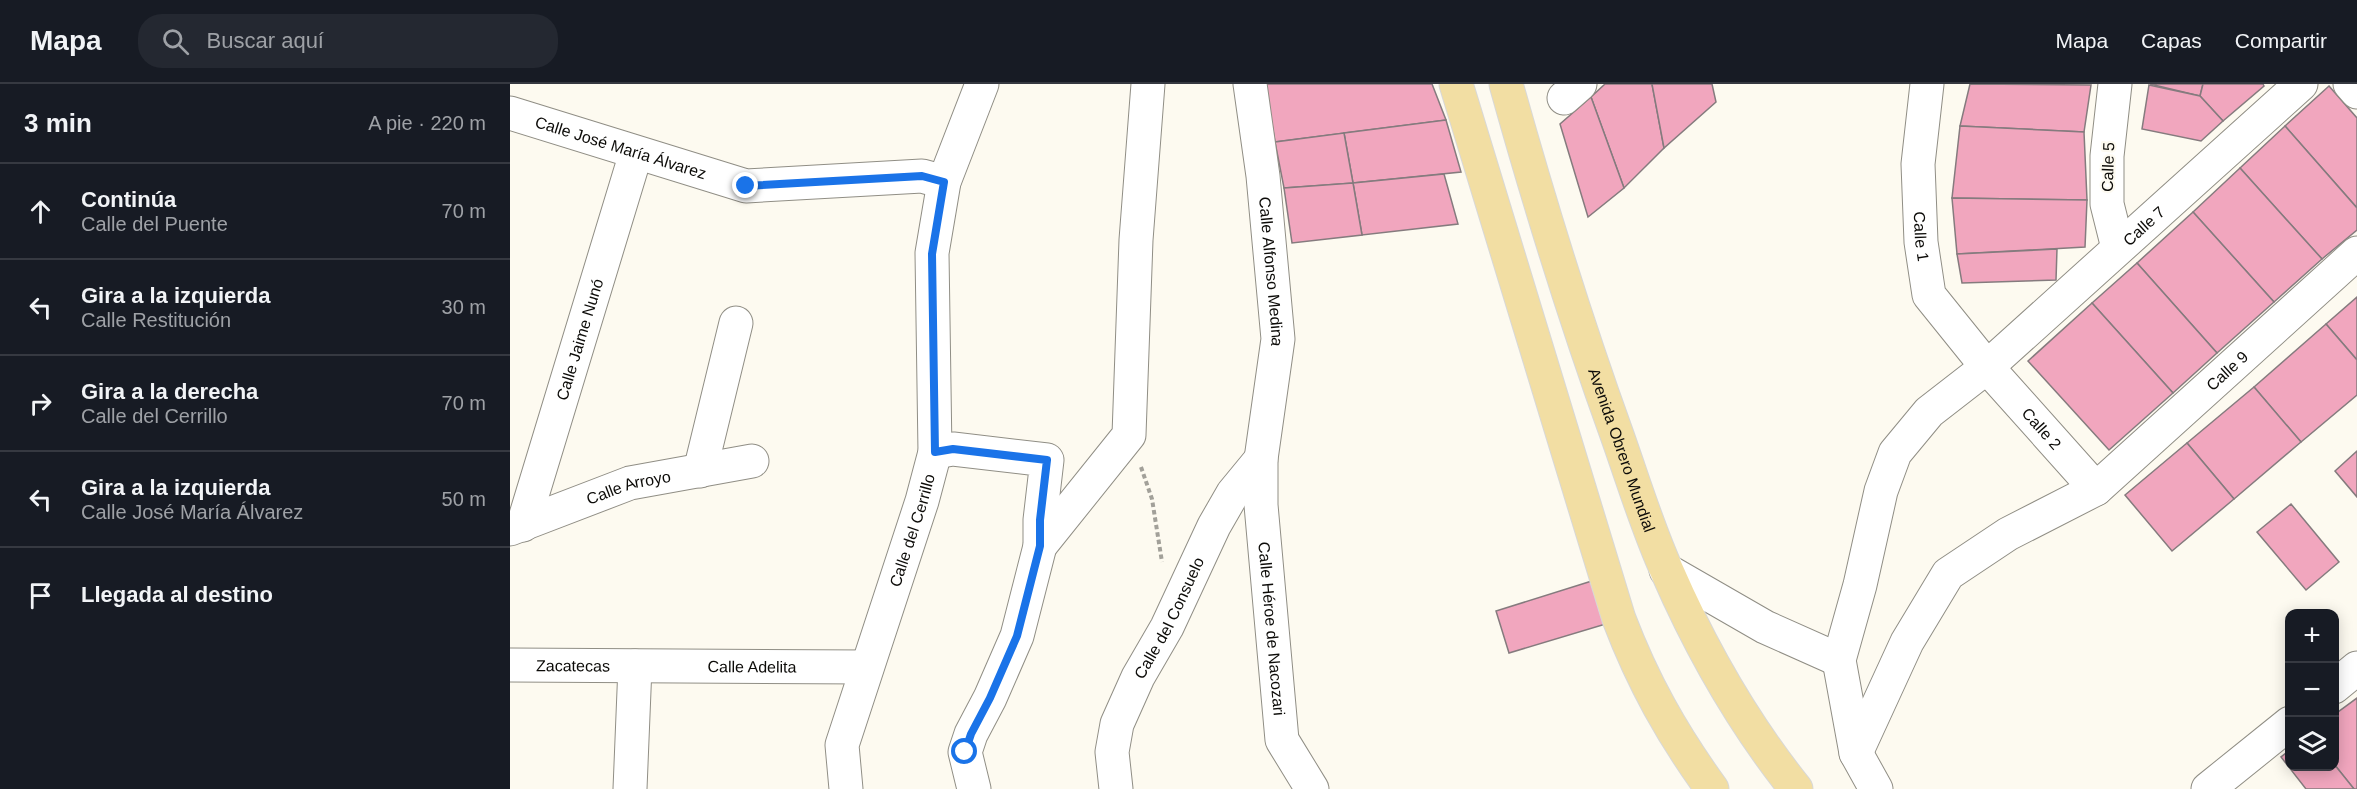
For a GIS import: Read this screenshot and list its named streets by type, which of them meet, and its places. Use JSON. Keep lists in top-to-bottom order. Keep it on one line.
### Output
{"streets":{"main road":["Avenida Obrero Mundial"],"street":["Calle José María Álvarez","Calle 5","Calle 7","Calle 1","Calle Alfonso Medina","Calle Jaime Nunó","Calle 9","Calle 2","Calle Arroyo","Calle del Cerrillo","Calle del Consuelo","Calle Héroe de Nacozari","Zacatecas","Calle Adelita"]},"crossings":[["Calle José María Álvarez","Calle Jaime Nunó"],["Calle José María Álvarez","Calle del Cerrillo"],["Calle 5","Calle 7"],["Calle 7","Calle 1"],["Calle 7","Calle 2"],["Calle 1","Calle 2"],["Calle Alfonso Medina","Calle del Consuelo"],["Calle Alfonso Medina","Calle Héroe de Nacozari"],["Calle Jaime Nunó","Calle Arroyo"],["Calle 9","Calle 2"],["Calle del Cerrillo","Calle Adelita"],["Calle del Consuelo","Calle Héroe de Nacozari"],["Zacatecas","Calle Adelita"]],"page":{"header":"Mapa","search":"Buscar aquí","nav":["Mapa","Capas","Compartir"],"heading":["3 min","A pie · 220 m"],"list":[["Continúa","Calle del Puente","70 m"],["Gira a la izquierda","Calle Restitución","30 m"],["Gira a la derecha","Calle del Cerrillo","70 m"],["Gira a la izquierda","Calle José María Álvarez","50 m"],"Llegada al destino"],"map_buttons":["+","−"]}}
